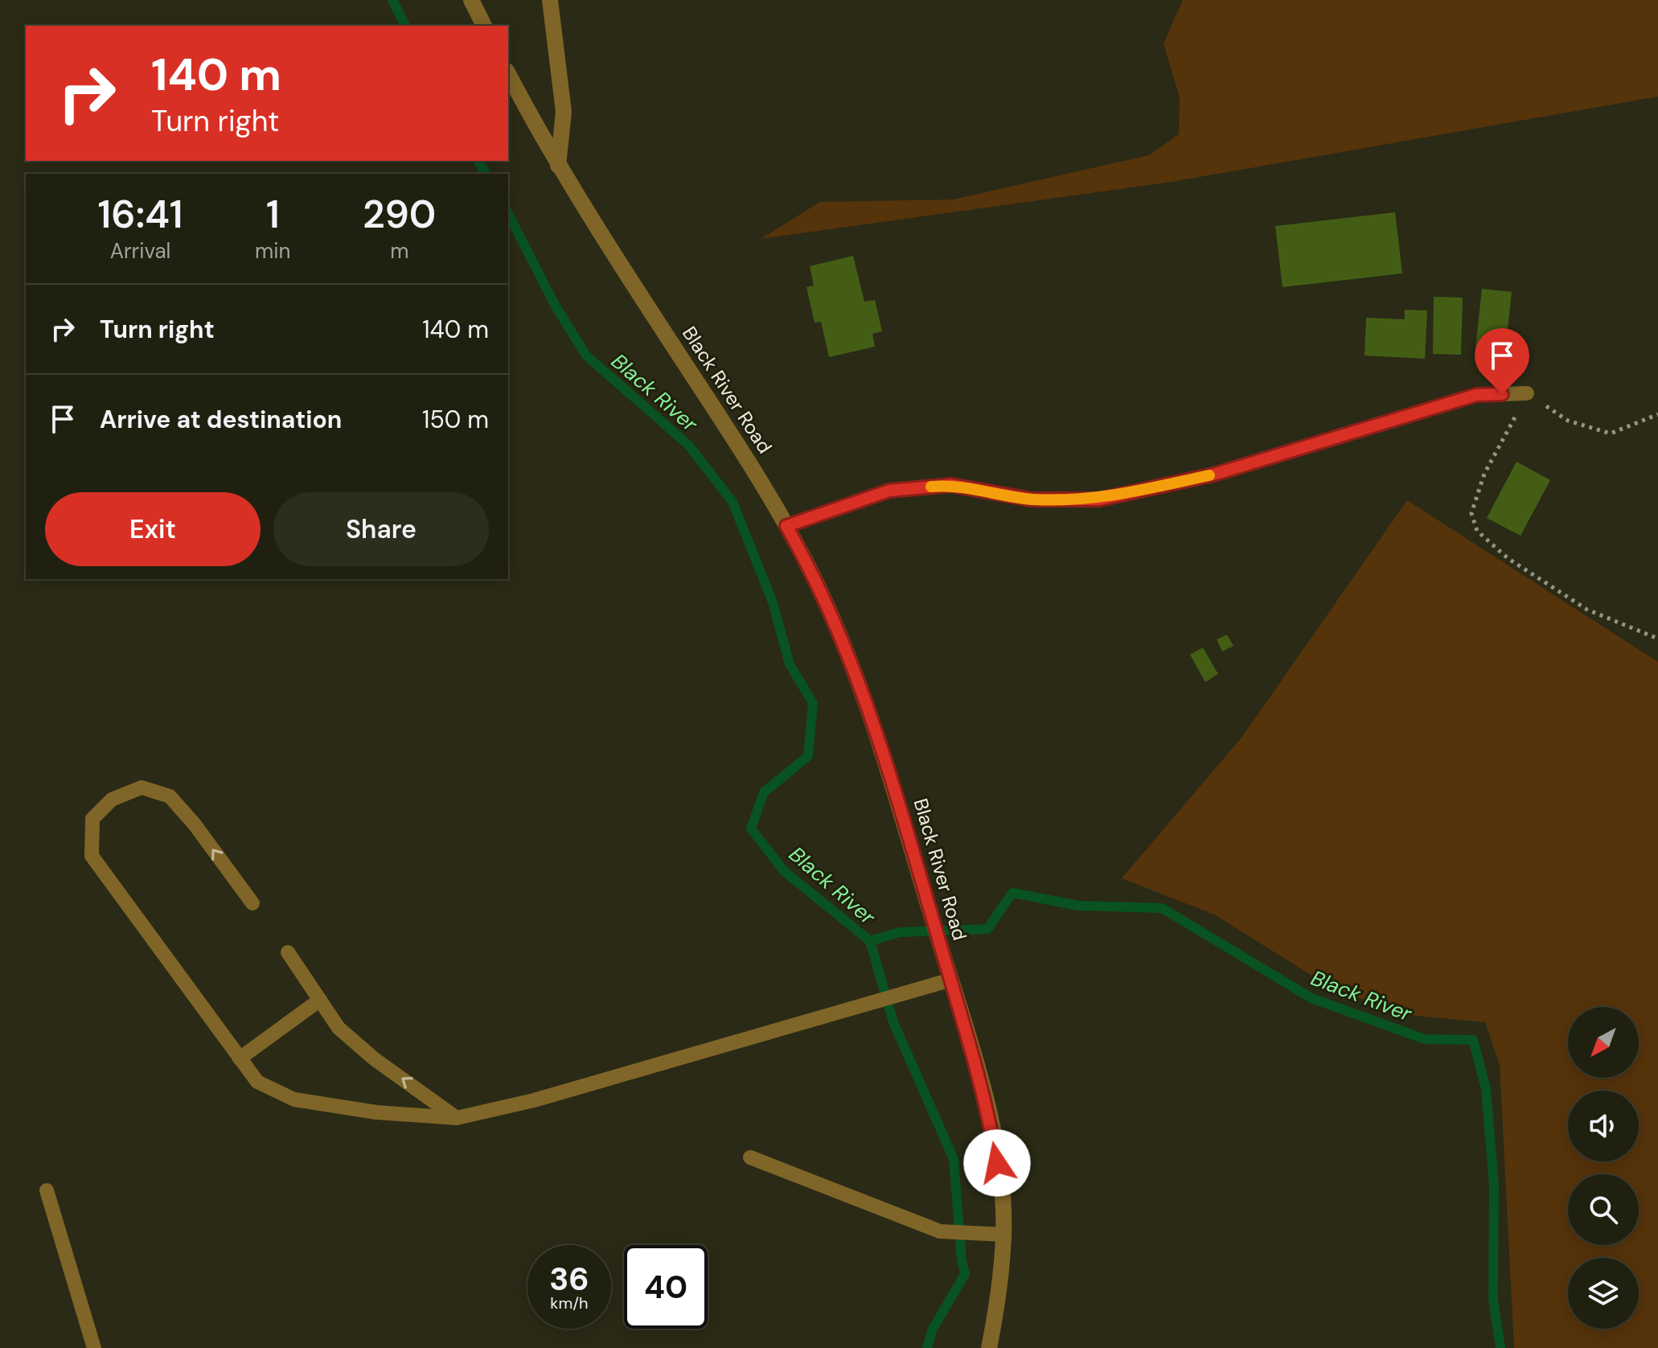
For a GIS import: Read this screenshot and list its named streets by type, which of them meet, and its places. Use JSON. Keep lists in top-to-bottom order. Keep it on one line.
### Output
{"streets":{"street":["Black River Road"]},"water":["Black River"],"north":"bottom left","page":{"turn":["140 m","Turn right"],"eta":["16:41","Arrival","1","min","290","m"],"list":[{"name":"Turn right","value":"140 m"},{"name":"Arrive at destination","value":"150 m"}],"buttons":["Exit","Share"],"speed":"36 km/h","limit":"40"}}
